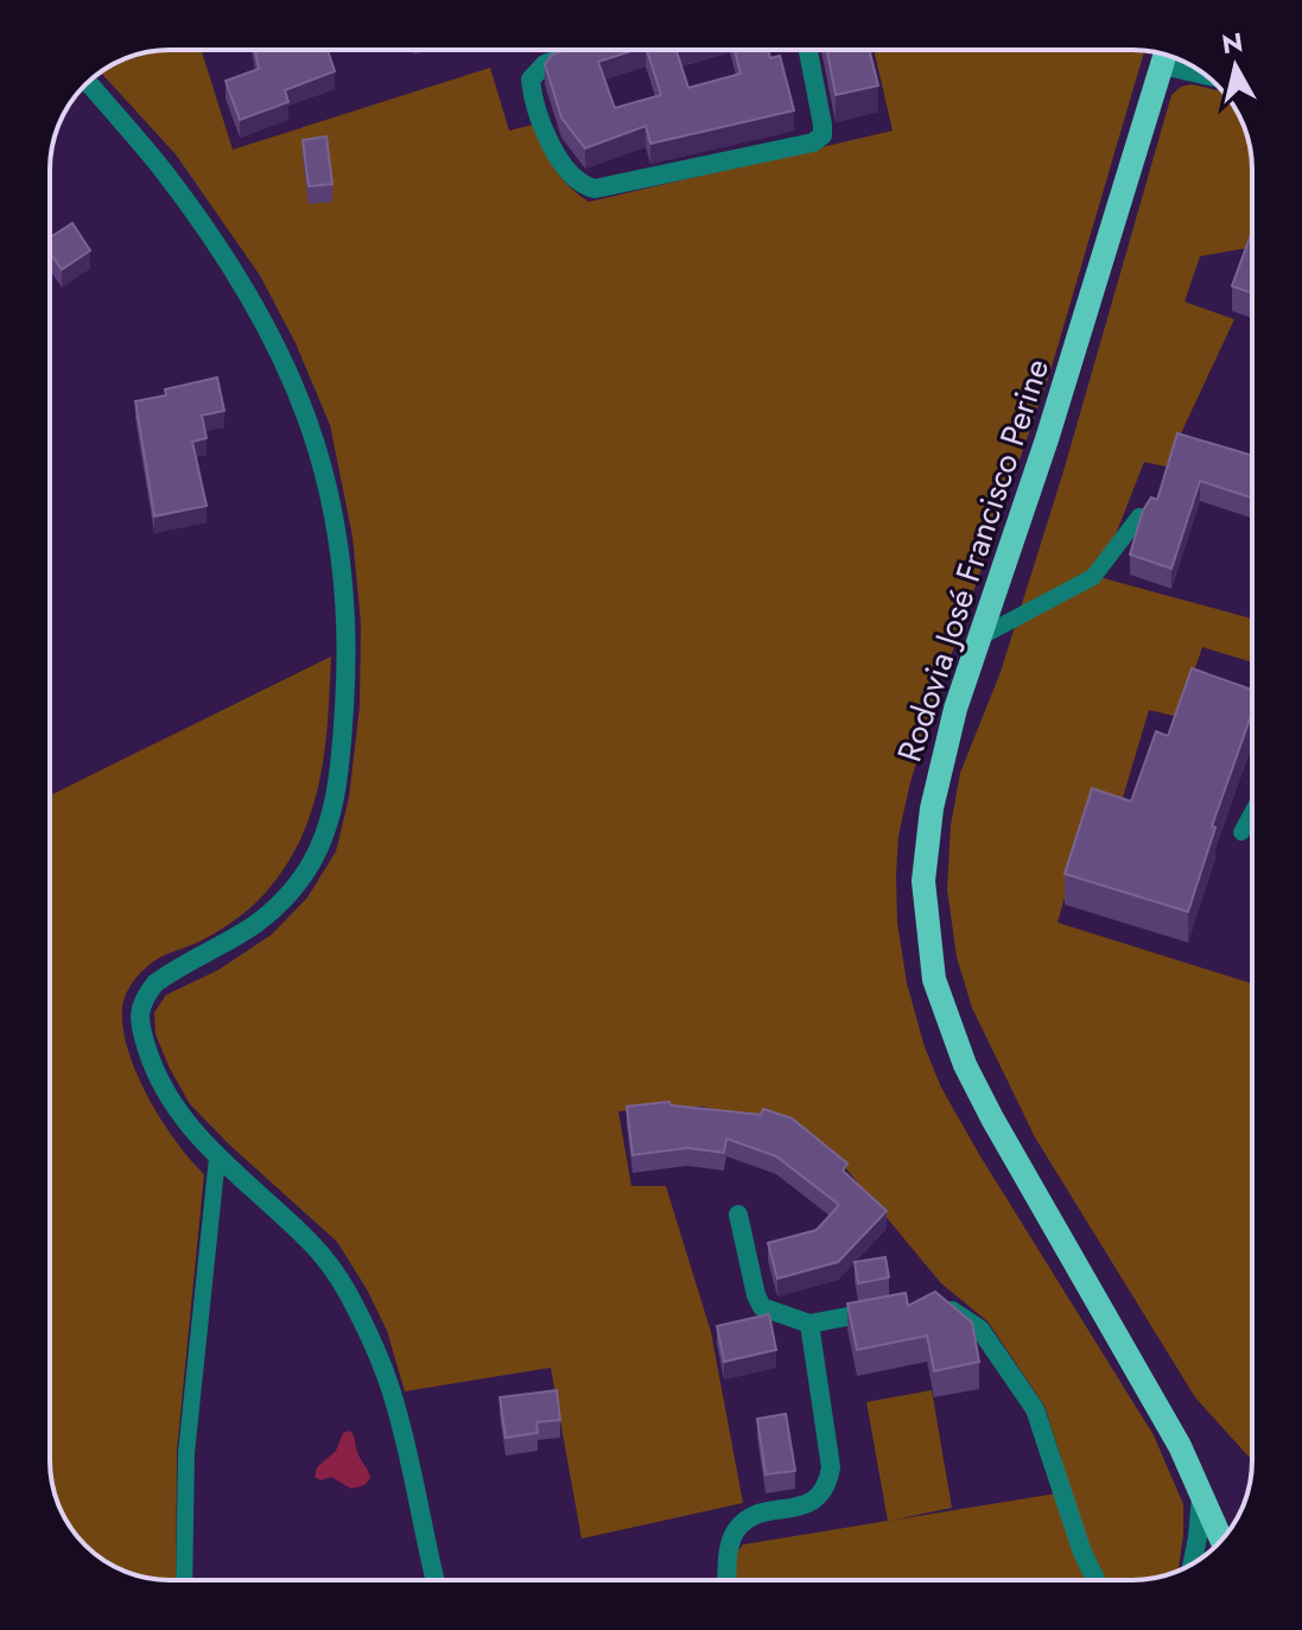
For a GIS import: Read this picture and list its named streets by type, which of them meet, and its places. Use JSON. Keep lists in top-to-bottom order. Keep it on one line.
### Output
{"streets":{"main road":["Rodovia José Francisco Perine"]},"north":"top"}
